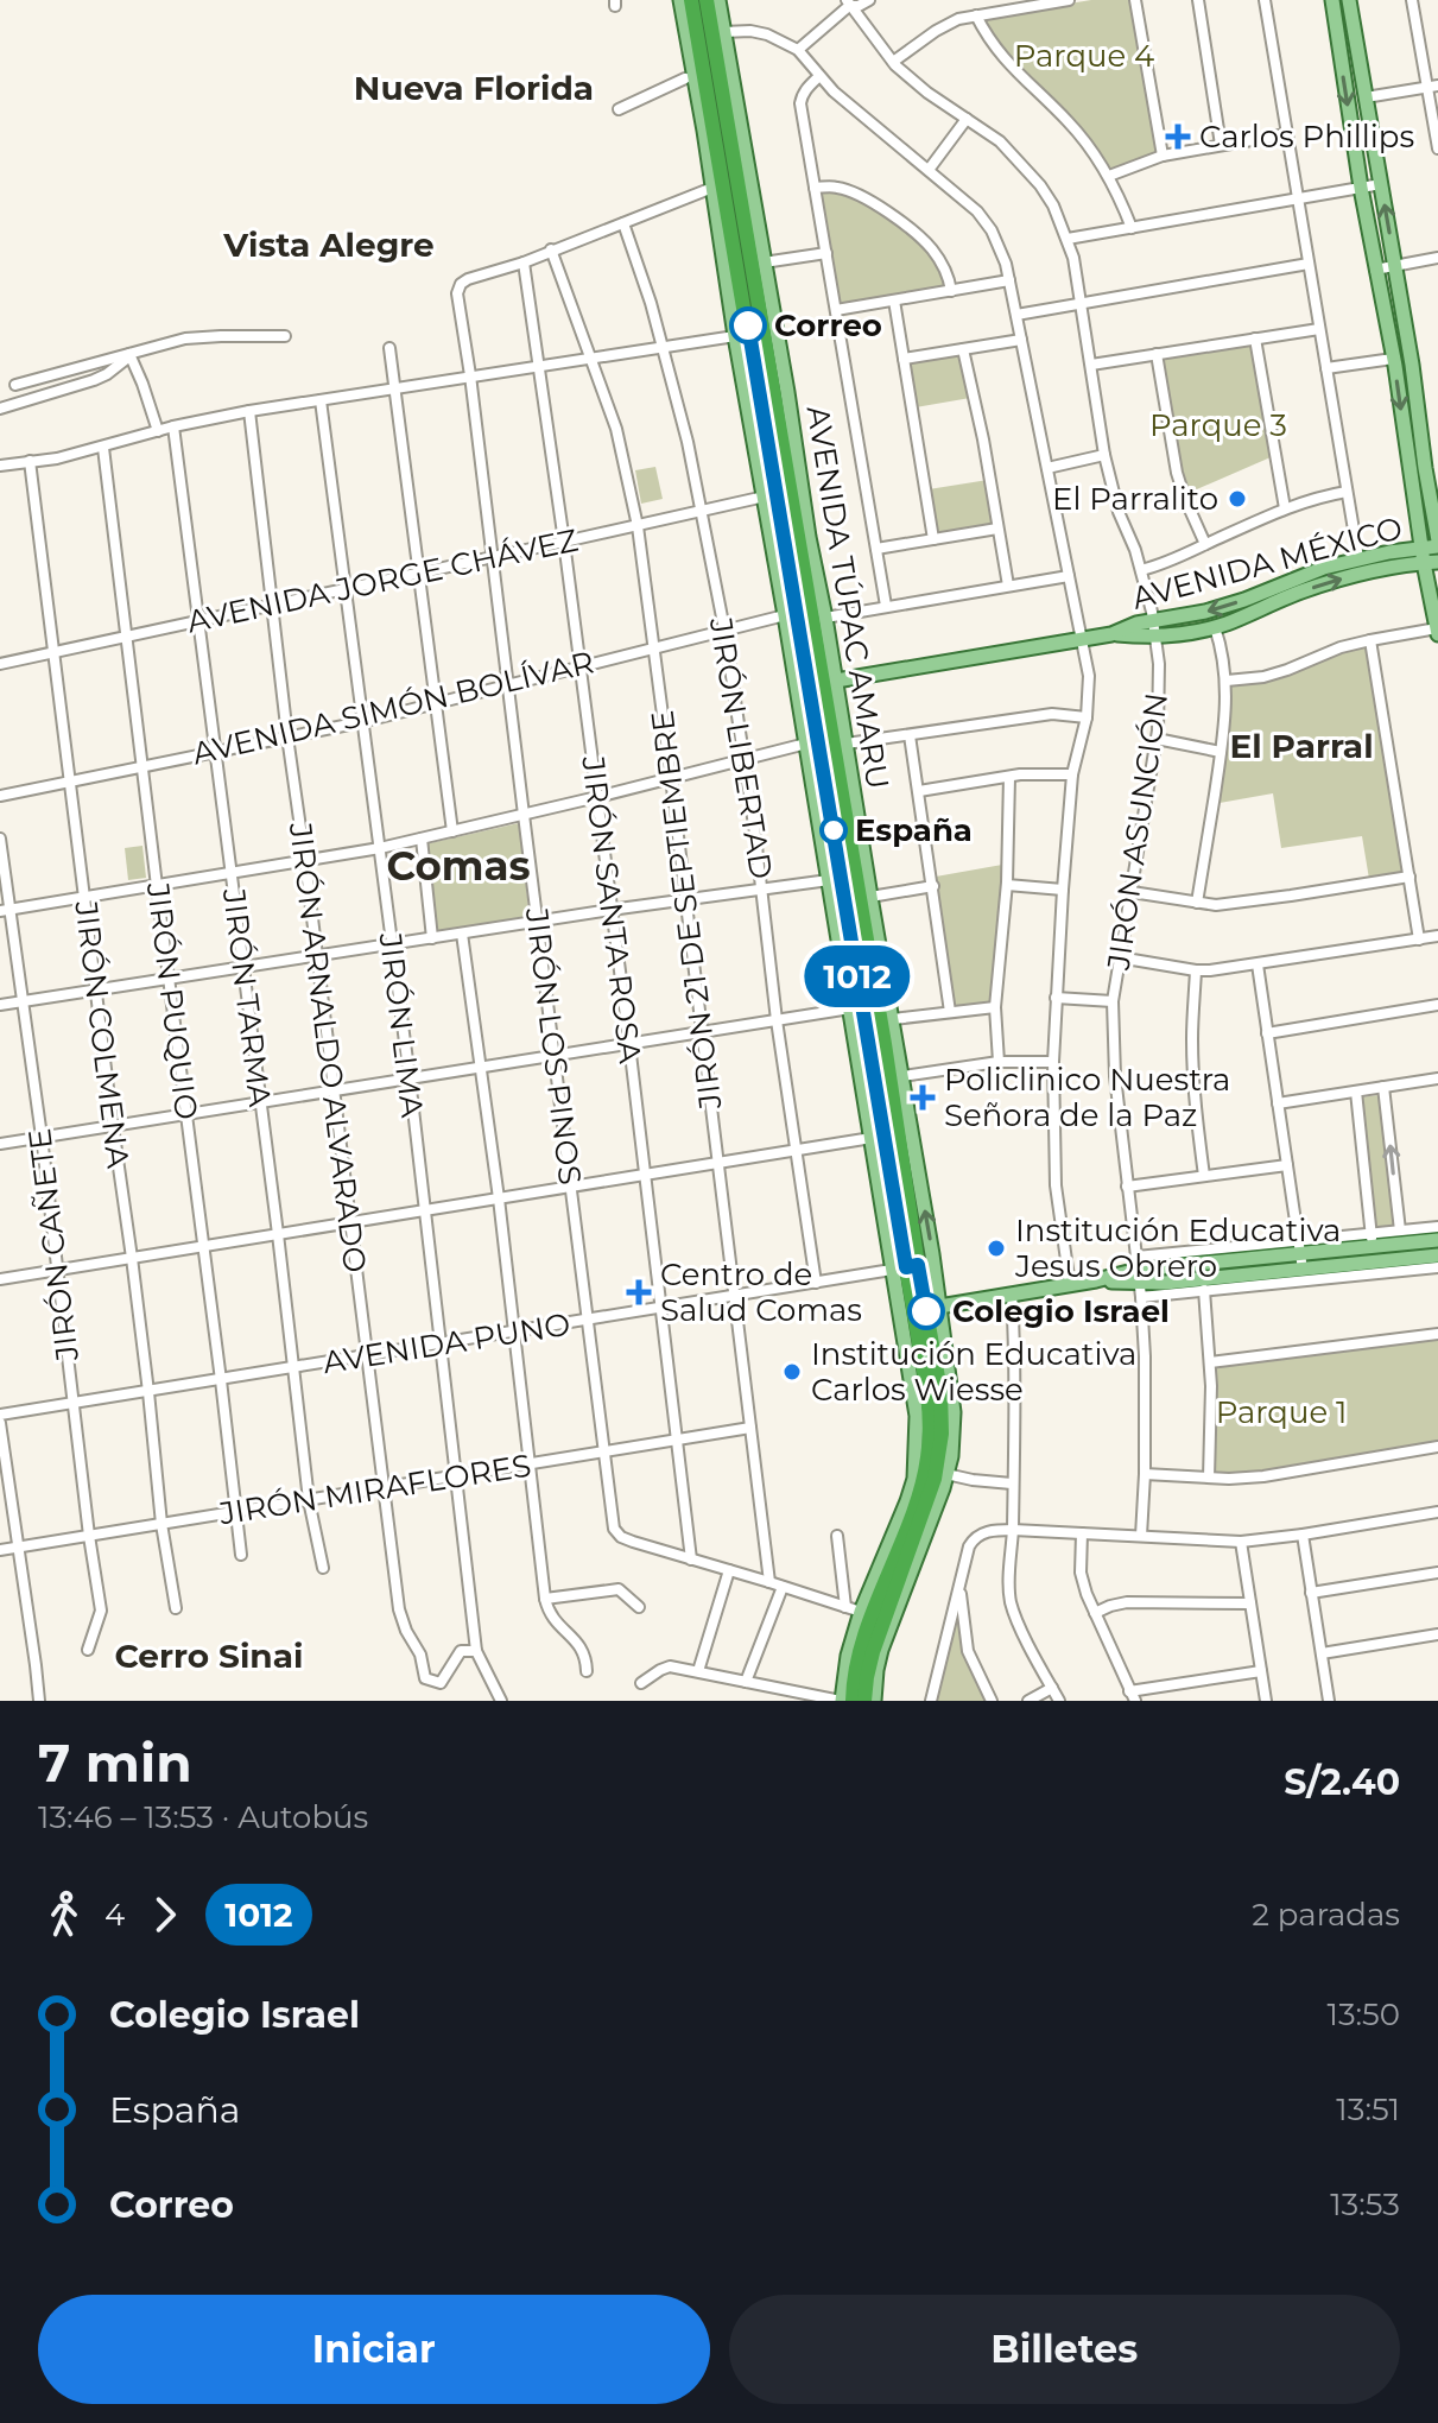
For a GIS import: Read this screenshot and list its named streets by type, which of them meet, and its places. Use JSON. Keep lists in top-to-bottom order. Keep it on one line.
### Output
{"streets":{"highway":["AVENIDA TÚPAC AMARU"],"main road":["AVENIDA MÉXICO"],"street":["AVENIDA JORGE CHÁVEZ","AVENIDA SIMÓN BOLÍVAR","JIRÓN LIBERTAD","JIRÓN ASUNCIÓN","JIRÓN SANTA ROSA","JIRÓN 21 DE SEPTIEMBRE","JIRÓN TARMA","JIRÓN PUQUIO","JIRÓN LIMA","JIRÓN COLMENA","JIRÓN LOS PINOS","JIRÓN ARNALDO ALVARADO","JIRÓN CAÑETE","AVENIDA PUNO","JIRÓN MIRAFLORES"]},"crossings":[["AVENIDA MÉXICO","AVENIDA TÚPAC AMARU"],["AVENIDA MÉXICO","JIRÓN ASUNCIÓN"],["AVENIDA JORGE CHÁVEZ","AVENIDA TÚPAC AMARU"],["AVENIDA JORGE CHÁVEZ","JIRÓN LIBERTAD"],["AVENIDA JORGE CHÁVEZ","JIRÓN SANTA ROSA"],["AVENIDA JORGE CHÁVEZ","JIRÓN 21 DE SEPTIEMBRE"],["AVENIDA JORGE CHÁVEZ","JIRÓN TARMA"],["AVENIDA JORGE CHÁVEZ","JIRÓN PUQUIO"],["AVENIDA JORGE CHÁVEZ","JIRÓN LIMA"],["AVENIDA JORGE CHÁVEZ","JIRÓN COLMENA"],["AVENIDA JORGE CHÁVEZ","JIRÓN LOS PINOS"],["AVENIDA JORGE CHÁVEZ","JIRÓN ARNALDO ALVARADO"],["AVENIDA TÚPAC AMARU","AVENIDA SIMÓN BOLÍVAR"],["AVENIDA TÚPAC AMARU","AVENIDA PUNO"],["AVENIDA SIMÓN BOLÍVAR","JIRÓN LIBERTAD"],["AVENIDA SIMÓN BOLÍVAR","JIRÓN SANTA ROSA"],["AVENIDA SIMÓN BOLÍVAR","JIRÓN 21 DE SEPTIEMBRE"],["AVENIDA SIMÓN BOLÍVAR","JIRÓN TARMA"],["AVENIDA SIMÓN BOLÍVAR","JIRÓN PUQUIO"],["AVENIDA SIMÓN BOLÍVAR","JIRÓN LIMA"],["AVENIDA SIMÓN BOLÍVAR","JIRÓN COLMENA"],["AVENIDA SIMÓN BOLÍVAR","JIRÓN LOS PINOS"],["AVENIDA SIMÓN BOLÍVAR","JIRÓN ARNALDO ALVARADO"],["JIRÓN LIBERTAD","AVENIDA PUNO"],["JIRÓN SANTA ROSA","JIRÓN LOS PINOS"],["JIRÓN SANTA ROSA","AVENIDA PUNO"],["JIRÓN SANTA ROSA","JIRÓN MIRAFLORES"],["JIRÓN 21 DE SEPTIEMBRE","AVENIDA PUNO"],["JIRÓN 21 DE SEPTIEMBRE","JIRÓN MIRAFLORES"],["JIRÓN TARMA","AVENIDA PUNO"],["JIRÓN TARMA","JIRÓN MIRAFLORES"],["JIRÓN PUQUIO","AVENIDA PUNO"],["JIRÓN PUQUIO","JIRÓN MIRAFLORES"],["JIRÓN LIMA","JIRÓN ARNALDO ALVARADO"],["JIRÓN LIMA","AVENIDA PUNO"],["JIRÓN LIMA","JIRÓN MIRAFLORES"],["JIRÓN COLMENA","AVENIDA PUNO"],["JIRÓN COLMENA","JIRÓN MIRAFLORES"],["JIRÓN LOS PINOS","AVENIDA PUNO"],["JIRÓN LOS PINOS","JIRÓN MIRAFLORES"],["JIRÓN ARNALDO ALVARADO","AVENIDA PUNO"],["JIRÓN ARNALDO ALVARADO","JIRÓN MIRAFLORES"],["JIRÓN CAÑETE","AVENIDA PUNO"],["JIRÓN CAÑETE","JIRÓN MIRAFLORES"]],"districts":["Nueva Florida","Vista Alegre","El Parral","Comas","Cerro Sinai"],"parks":["Parque 4","Parque 3","Parque 1"],"places":{"health":["Carlos Phillips","Policlinico Nuestra Señora de la Paz","Centro de Salud Comas"],"other":["Correo","El Parralito","España","Institución Educativa Jesus Obrero","Colegio Israel","Institución Educativa Carlos Wiesse"]},"lines":["bus line 1012"],"page":{"on_map":"1012","heading":["7 min","13:46 – 13:53 · Autobús","S/2.40"],"legs":["4","1012","2 paradas"],"list":[{"name":"Colegio Israel","value":"13:50"},{"name":"España","value":"13:51"},{"name":"Correo","value":"13:53"}],"buttons":["Iniciar","Billetes"]}}
